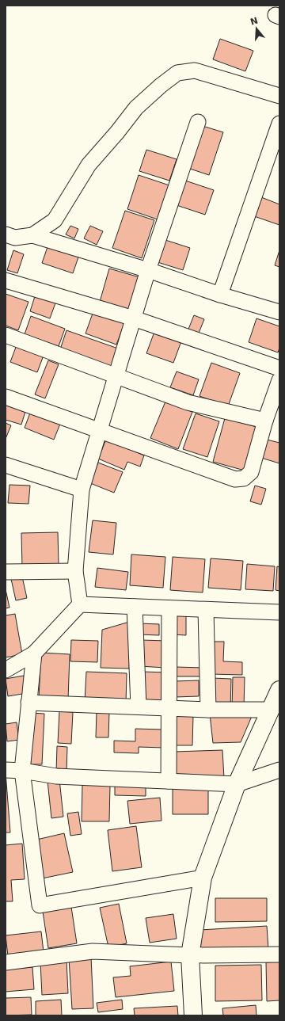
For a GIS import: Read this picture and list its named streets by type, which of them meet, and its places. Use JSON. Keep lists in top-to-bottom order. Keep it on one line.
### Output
{"north":"top"}
